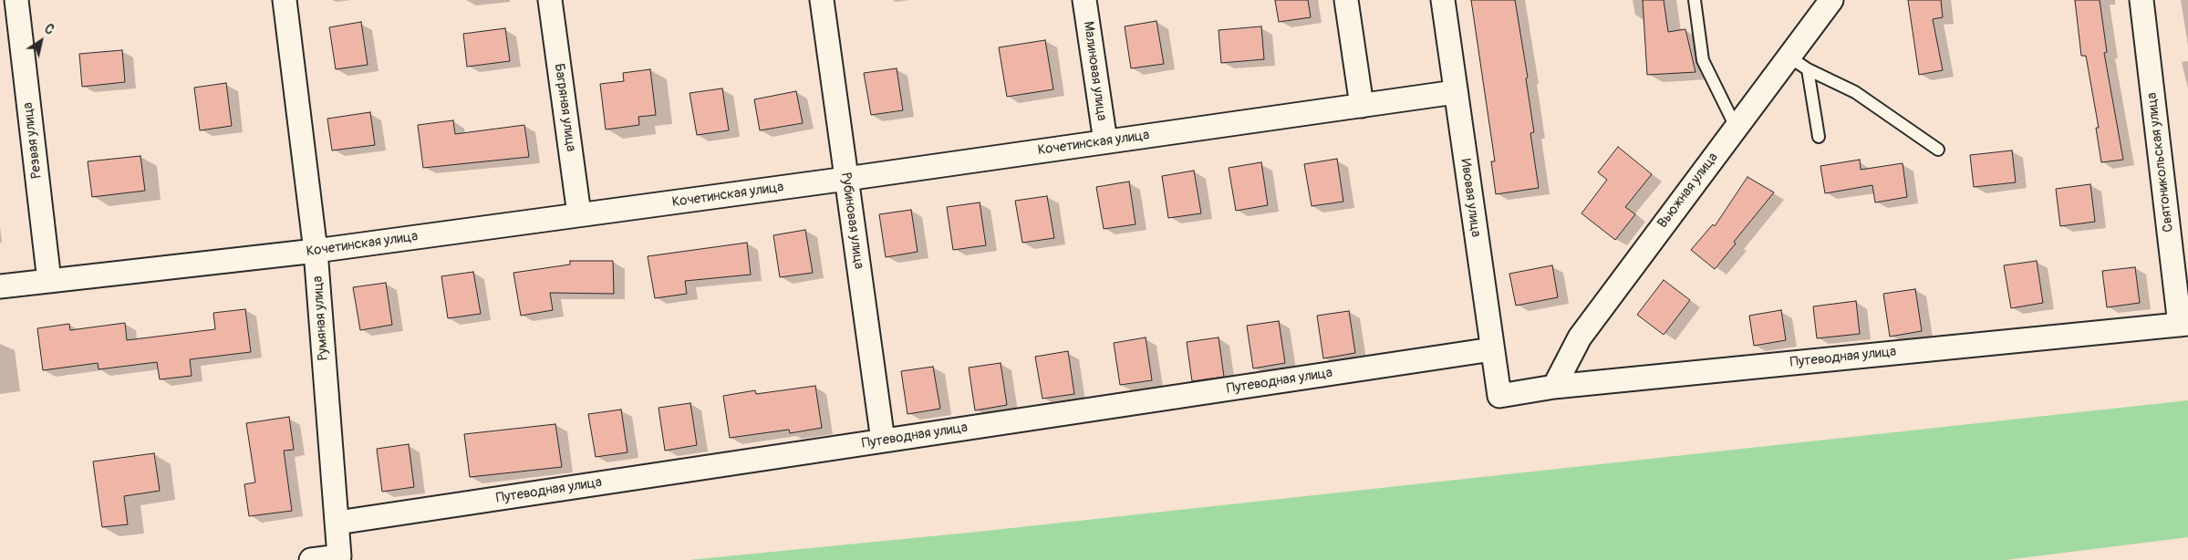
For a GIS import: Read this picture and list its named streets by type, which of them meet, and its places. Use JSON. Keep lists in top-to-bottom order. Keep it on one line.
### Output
{"streets":{"street":["Малиновая улица","Багряная улица","Резвая улица","Кочетинская улица","Святоникольская улица","Вьюжная улица","Ивовая улица","Рубиновая улица","Румяная улица","Путеводная улица"]},"crossings":[["Малиновая улица","Кочетинская улица"],["Багряная улица","Кочетинская улица"],["Резвая улица","Кочетинская улица"],["Кочетинская улица","Ивовая улица"],["Кочетинская улица","Рубиновая улица"],["Кочетинская улица","Румяная улица"],["Святоникольская улица","Путеводная улица"],["Вьюжная улица","Путеводная улица"],["Ивовая улица","Путеводная улица"],["Рубиновая улица","Путеводная улица"],["Румяная улица","Путеводная улица"]],"north":"top right"}
